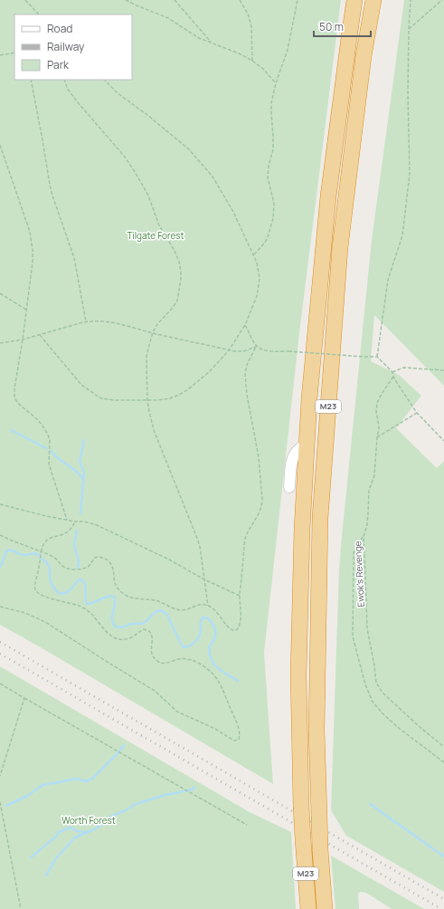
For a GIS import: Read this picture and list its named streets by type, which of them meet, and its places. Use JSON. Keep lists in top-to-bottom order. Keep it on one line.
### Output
{"streets":{"highway":["M23"],"path":["Ewok's Revenge"]},"parks":["Tilgate Forest","Worth Forest"],"legend":["Road","Railway","Park"],"scale_bar":"50 m"}
